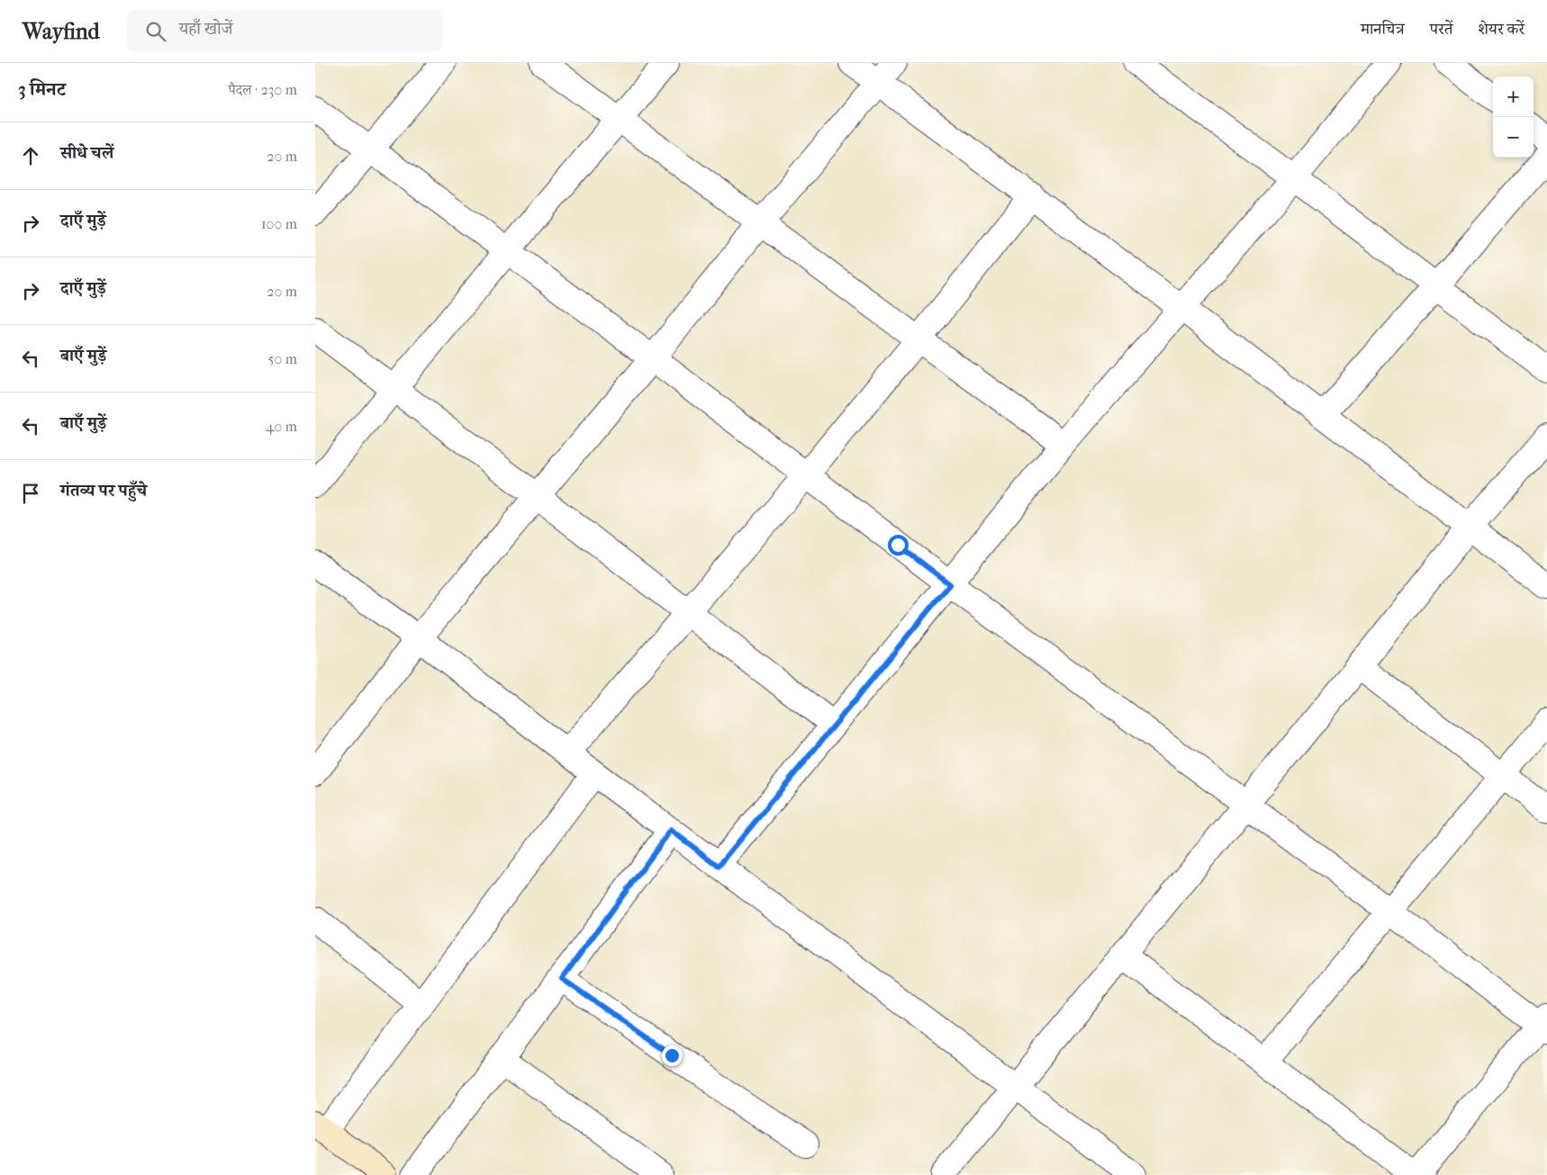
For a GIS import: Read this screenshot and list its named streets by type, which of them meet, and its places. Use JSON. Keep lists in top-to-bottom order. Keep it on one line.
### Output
{"page":{"header":"Wayfind","search":"यहाँ खोजें","nav":["मानचित्र","परतें","शेयर करें"],"heading":["3 मिनट","पैदल · 230 m"],"map_buttons":["+","−"],"list":[["सीधे चलें","20 m"],["दाएँ मुड़ें","100 m"],["दाएँ मुड़ें","20 m"],["बाएँ मुड़ें","50 m"],["बाएँ मुड़ें","40 m"],"गंतव्य पर पहुँचे"]}}
